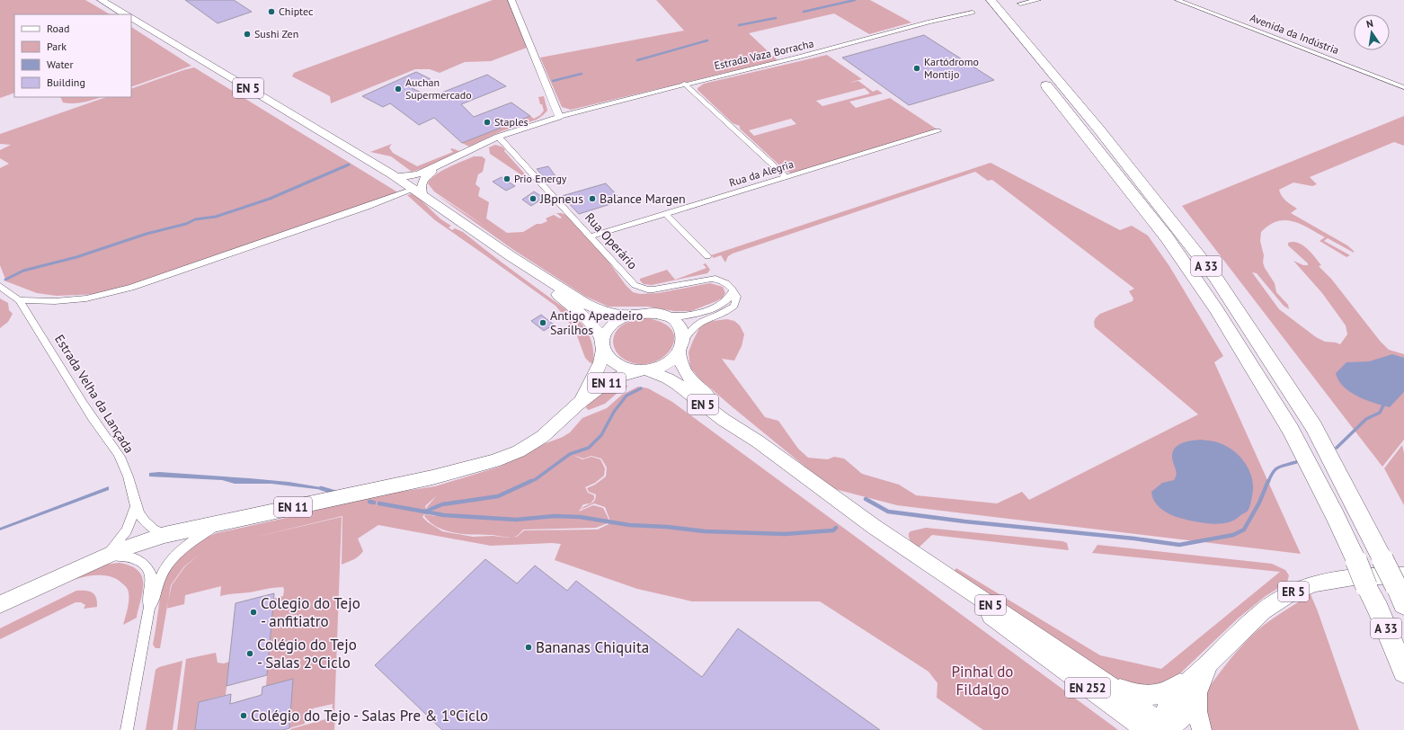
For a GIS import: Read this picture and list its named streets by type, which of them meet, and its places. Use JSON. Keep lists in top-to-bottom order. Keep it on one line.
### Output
{"streets":{"highway":["A 33"],"main road":["EN 5","EN 11","ER 5","EN 252"],"street":["Avenida da Indústria","Estrada Vaza Borracha","Rua da Alegria","Rua Operário","Estrada Velha da Lançada"]},"crossings":[["Estrada Vaza Borracha","A 33"],["EN 5","EN 11"],["EN 5","ER 5"],["EN 5","EN 252"],["Rua da Alegria","Rua Operário"],["A 33","ER 5"],["EN 11","Estrada Velha da Lançada"]],"parks":["Pinhal do Fildalgo"],"places":["Chiptec","Sushi Zen","Kartódromo Montijo","Auchan Supermercado","Staples","Prio Energy","JBpneus","Balance Margen","Antigo Apeadeiro Sarilhos","Colegio do Tejo - anfitiatro","Bananas Chiquita","Colégio do Tejo - Salas 2ºCiclo","Colégio do Tejo - Salas Pre & 1ºCiclo"],"legend":["Road","Park","Water","Building"],"north":"top"}
